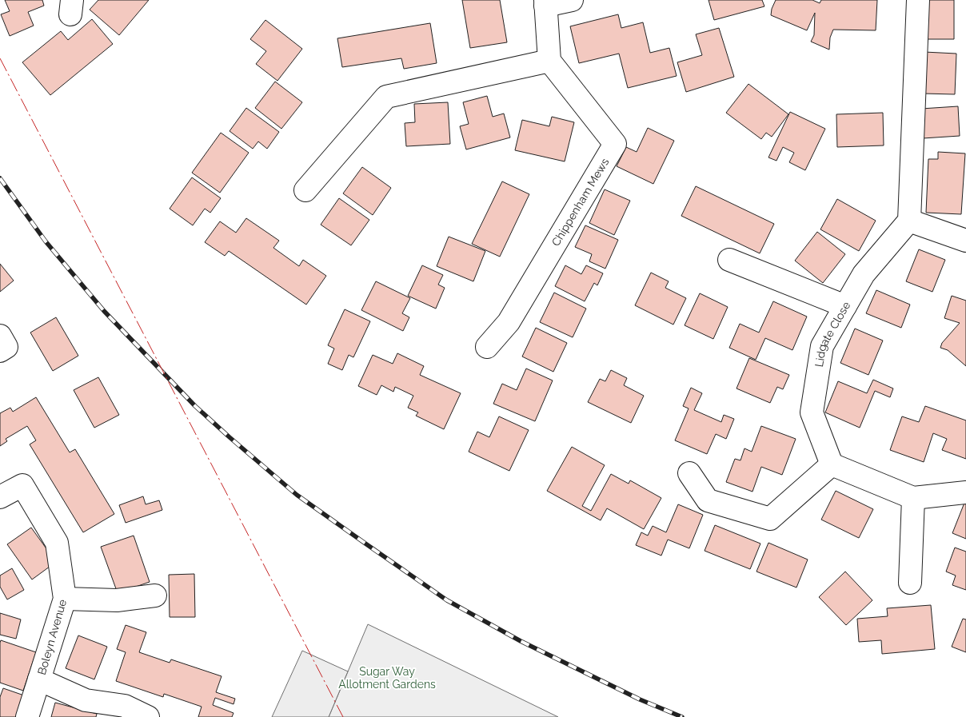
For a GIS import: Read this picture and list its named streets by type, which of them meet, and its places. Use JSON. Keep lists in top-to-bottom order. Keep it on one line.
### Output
{"streets":{"street":["Chippenham Mews","Lidgate Close","Boleyn Avenue"]},"parks":["Sugar Way Allotment Gardens"]}
